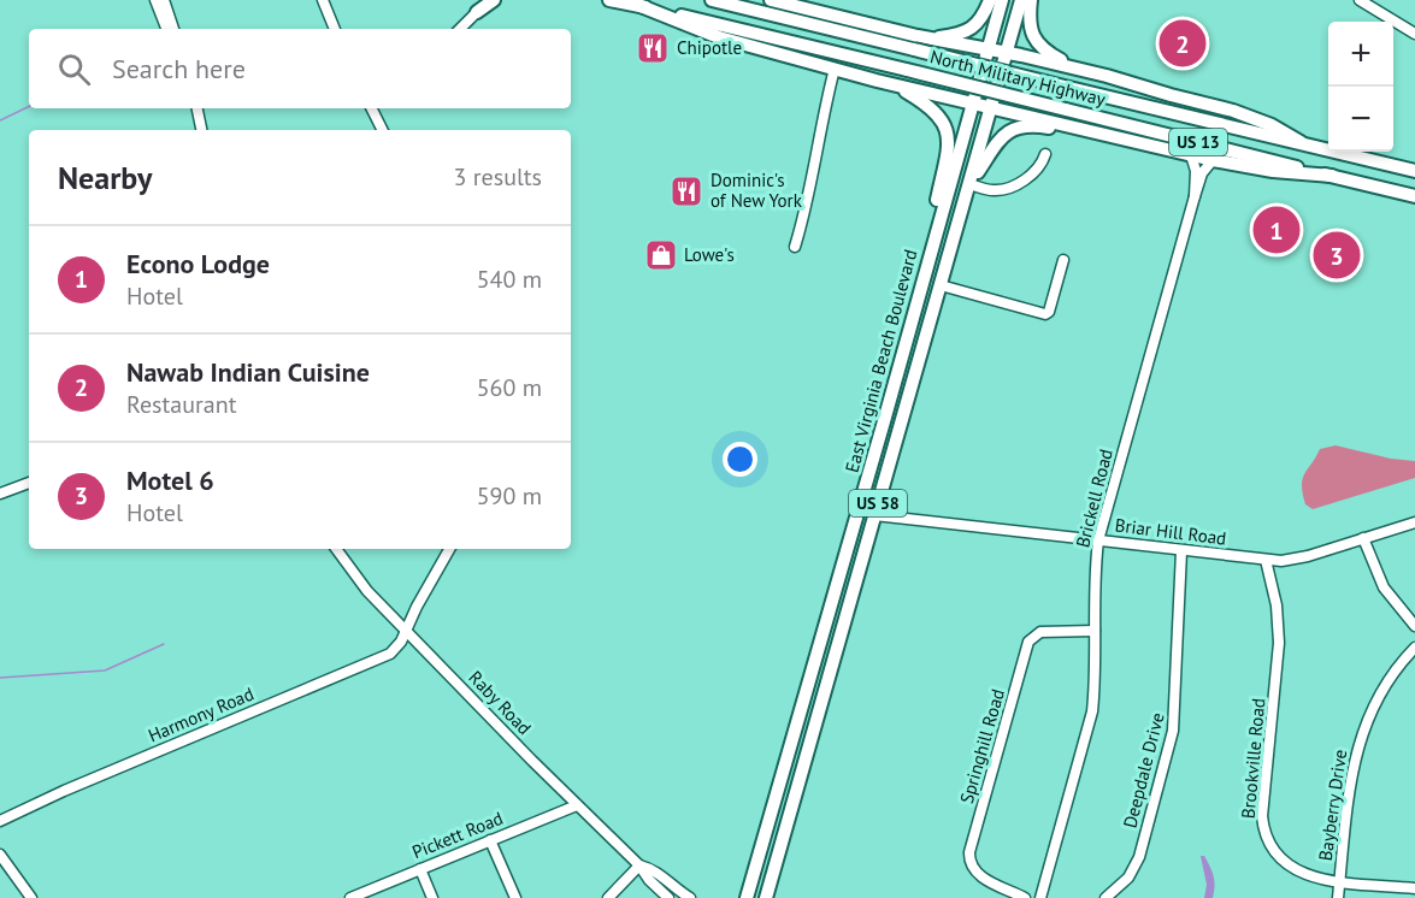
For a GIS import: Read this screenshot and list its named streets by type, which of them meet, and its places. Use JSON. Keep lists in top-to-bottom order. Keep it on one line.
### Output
{"streets":{"main road":["North Military Highway","US 13","East Virginia Beach Boulevard","US 58"],"street":["Brickell Road","Briar Hill Road","Raby Road","Harmony Road","Springhill Road","Brookville Road","Deepdale Drive","Bayberry Drive","Pickett Road"]},"crossings":[["East Virginia Beach Boulevard","Briar Hill Road"],["Brickell Road","Briar Hill Road"],["Brickell Road","Springhill Road"],["Briar Hill Road","Brookville Road"],["Briar Hill Road","Deepdale Drive"],["Raby Road","Harmony Road"],["Raby Road","Pickett Road"],["Brookville Road","Bayberry Drive"]],"places":{"restaurant":["Chipotle","Dominic's of New York"],"shop":["Lowe's"]},"page":{"pins":["2","1","3"],"map_buttons":["+","−"],"search":"Search here","heading":["Nearby","3 results"],"list":[{"mark":"1","name":"Econo Lodge","note":"Hotel","value":"540 m"},{"mark":"2","name":"Nawab Indian Cuisine","note":"Restaurant","value":"560 m"},{"mark":"3","name":"Motel 6","note":"Hotel","value":"590 m"}]}}
